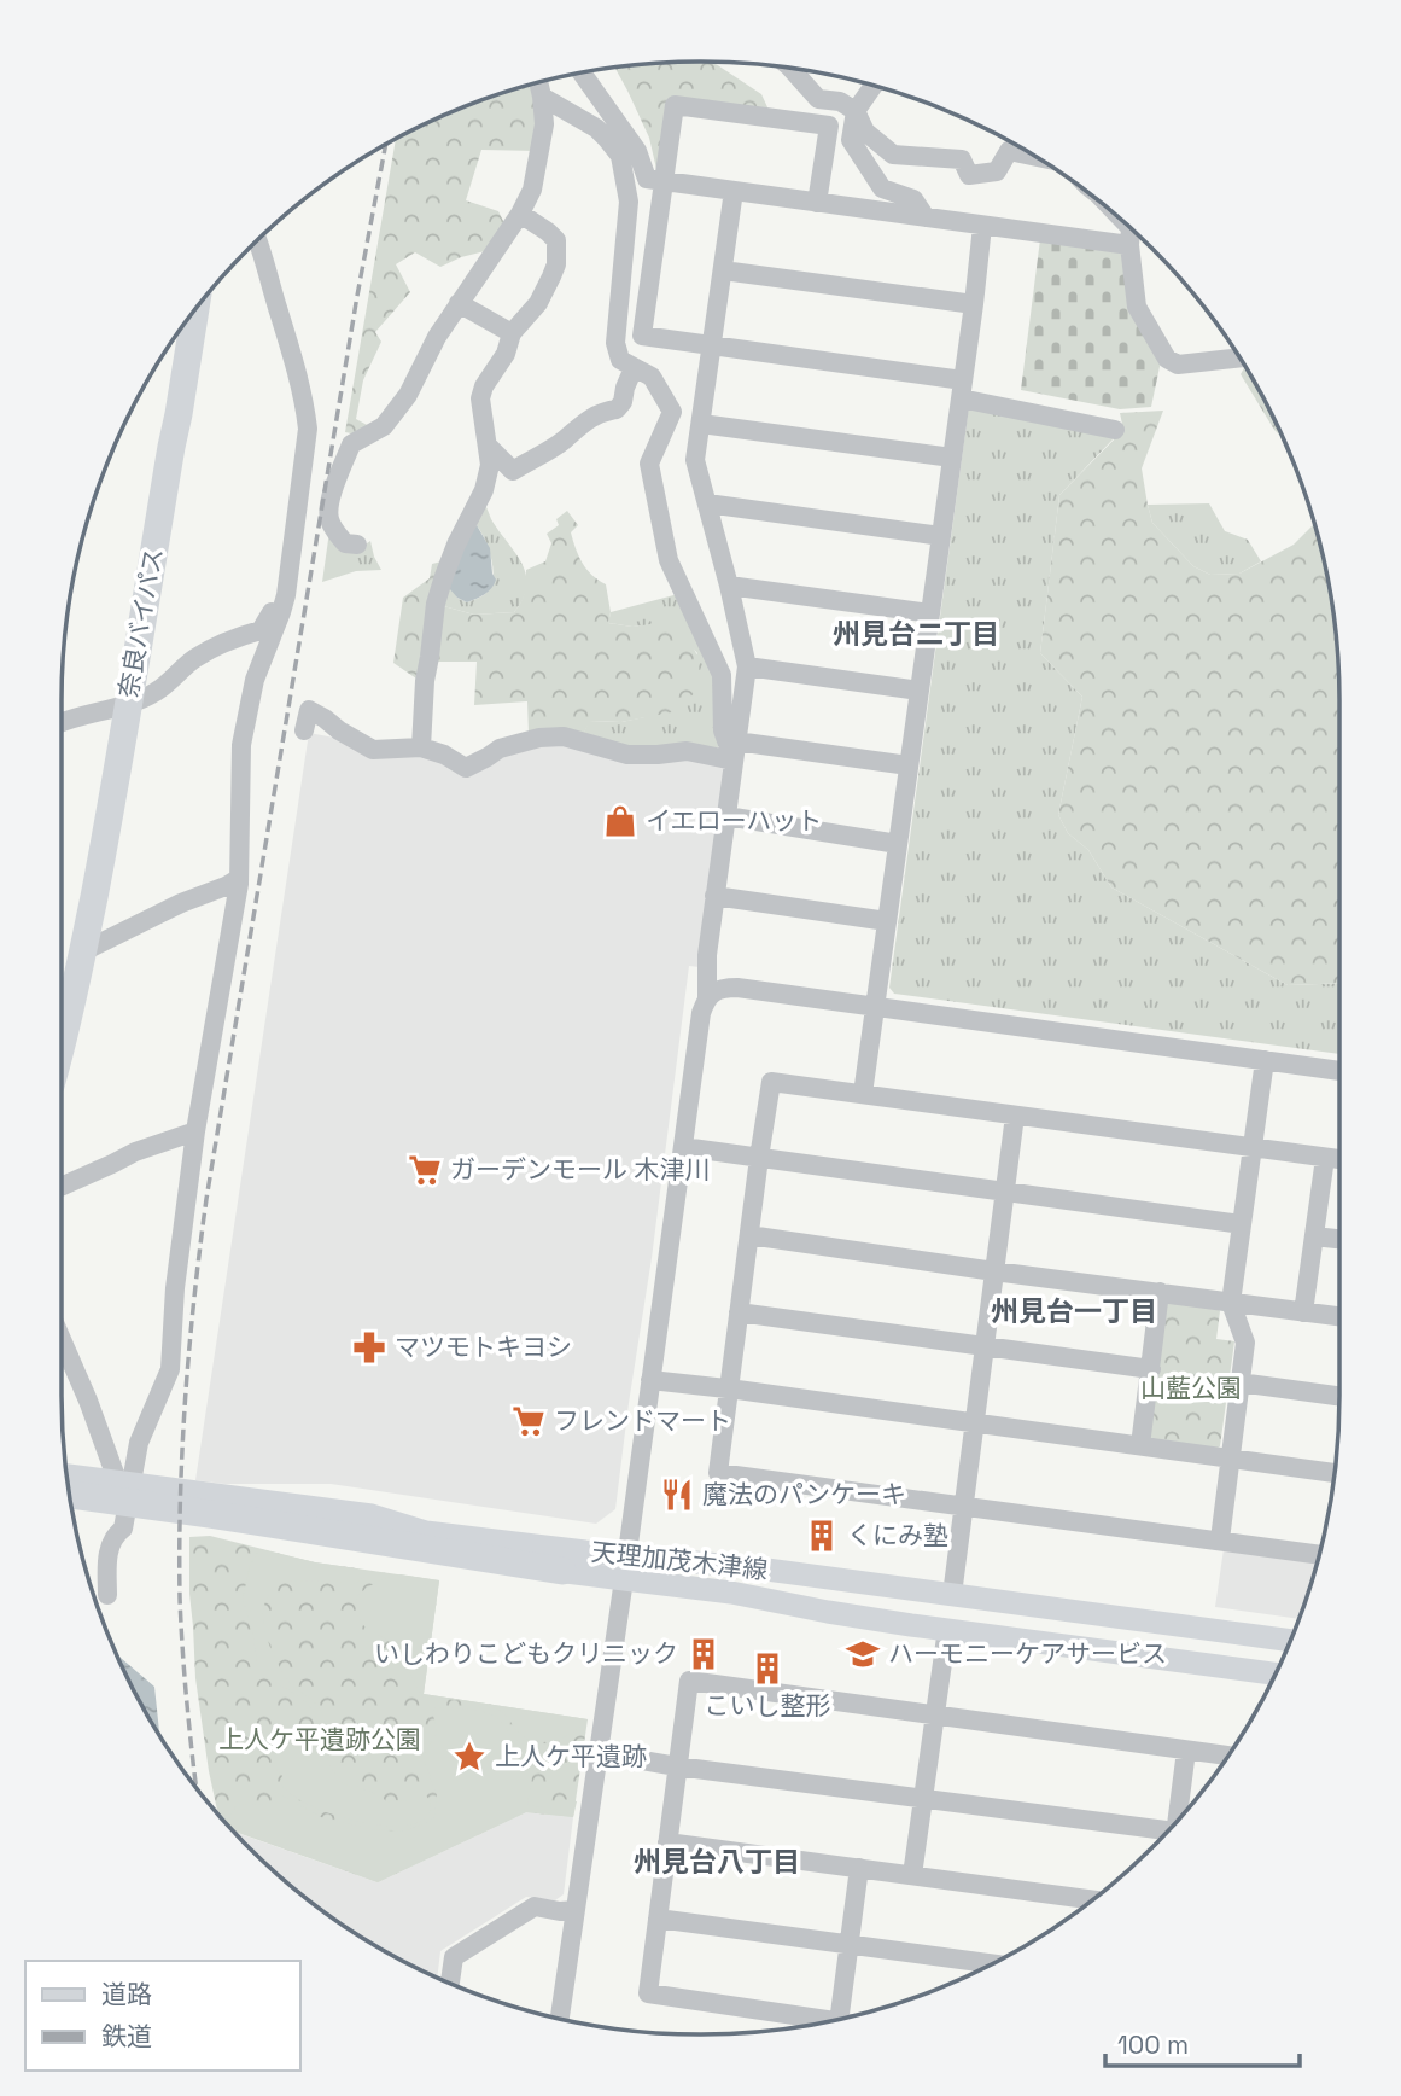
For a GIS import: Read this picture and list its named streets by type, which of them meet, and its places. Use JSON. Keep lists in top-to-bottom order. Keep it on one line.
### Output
{"streets":{"highway":["奈良バイパス"],"main road":["天理加茂木津線"]},"districts":["州見台二丁目","州見台一丁目","州見台八丁目"],"parks":["山藍公園","上人ケ平遺跡公園"],"places":{"shop":["イエローハット"],"supermarket":["ガーデンモール 木津川","フレンドマート"],"pharmacy":["マツモトキヨシ"],"restaurant":["魔法のパンケーキ"],"building":["くにみ塾","いしわりこどもクリニック","こいし整形"],"school or university":["ハーモニーケアサービス"],"place":["上人ケ平遺跡"]},"legend":["道路","鉄道"],"scale_bar":"100 m"}
